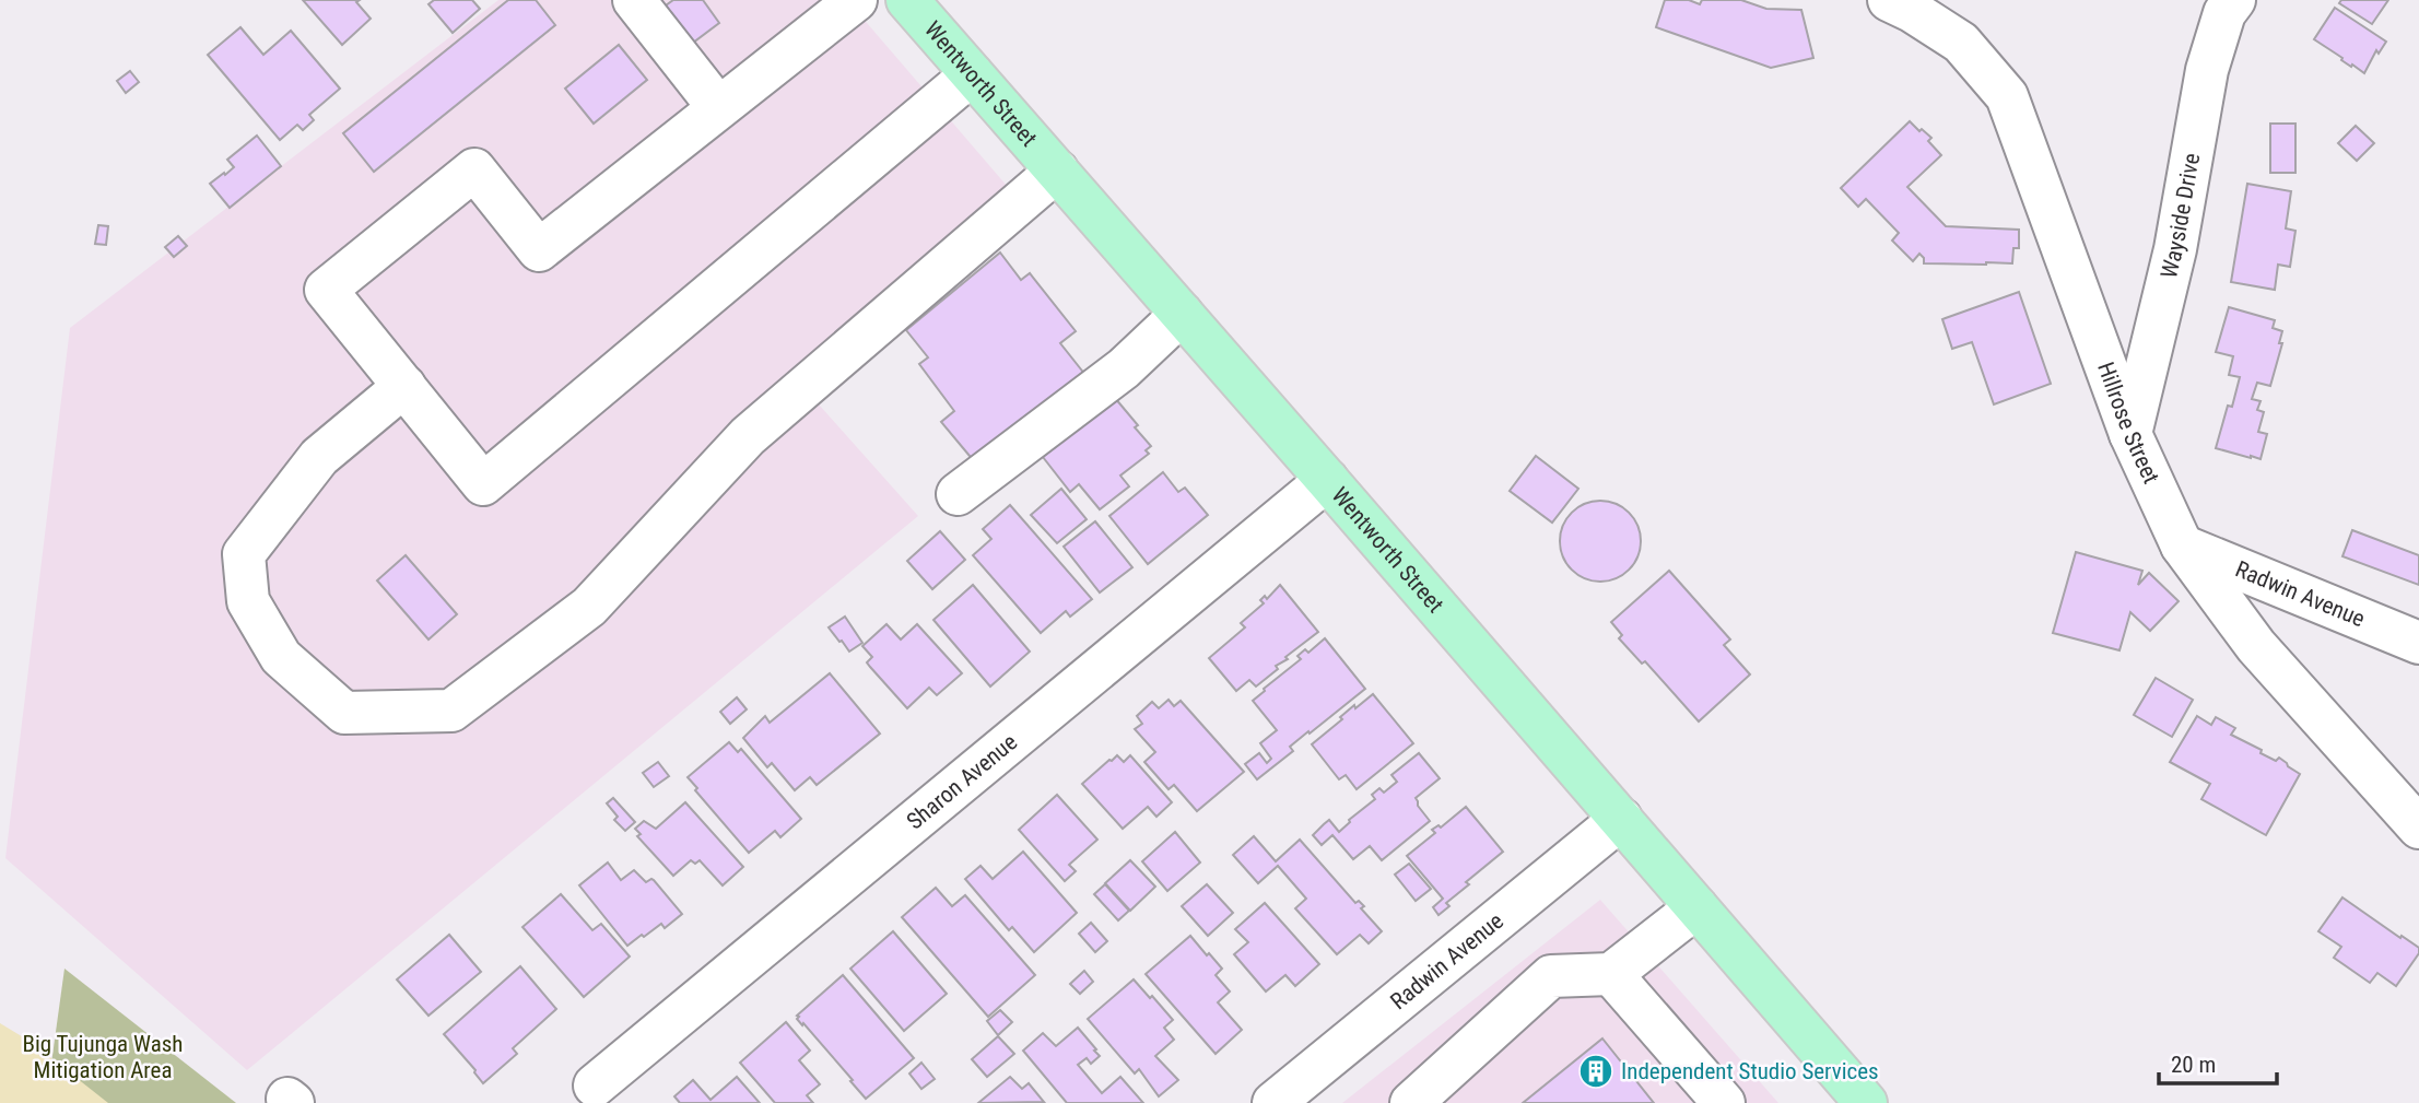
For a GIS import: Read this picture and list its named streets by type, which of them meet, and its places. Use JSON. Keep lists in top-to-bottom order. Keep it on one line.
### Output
{"streets":{"main road":["Wentworth Street"],"street":["Wayside Drive","Hillrose Street","Radwin Avenue","Sharon Avenue"]},"crossings":[["Wentworth Street","Radwin Avenue"],["Wentworth Street","Sharon Avenue"],["Wayside Drive","Hillrose Street"],["Hillrose Street","Radwin Avenue"]],"parks":["Big Tujunga Wash Mitigation Area"],"places":{"building":["Independent Studio Services"]},"scale_bar":"20 m"}
